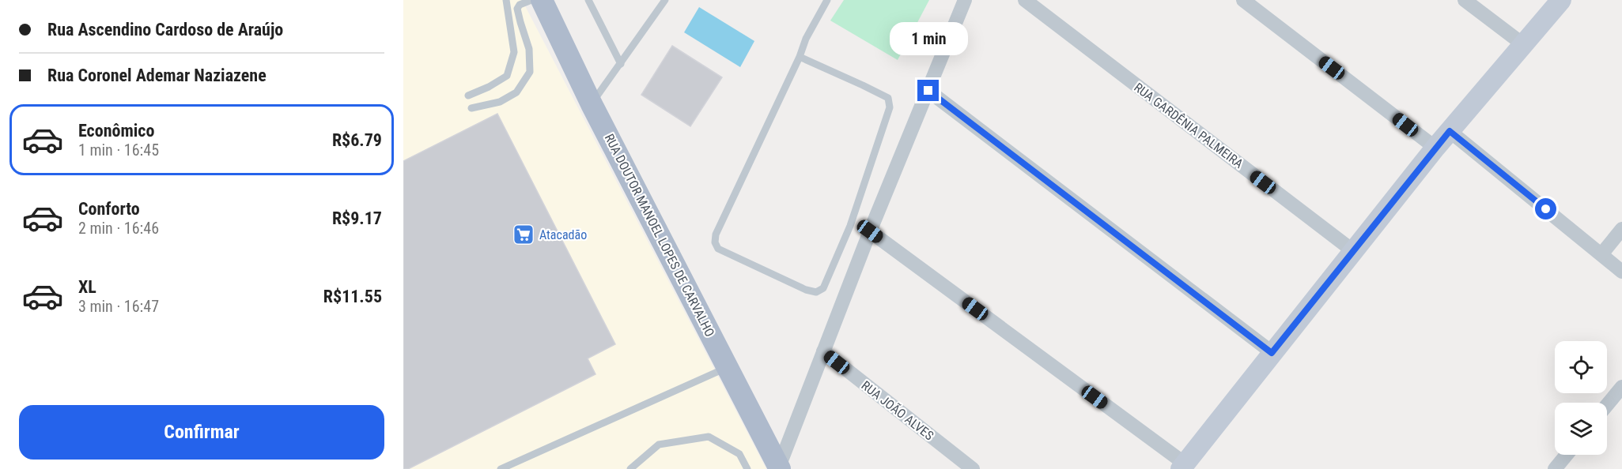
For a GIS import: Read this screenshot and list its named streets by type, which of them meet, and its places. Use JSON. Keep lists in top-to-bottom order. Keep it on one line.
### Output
{"streets":{"main road":["RUA DOUTOR MANOEL LOPES DE CARVALHO"],"street":["RUA GARDÊNIA PALMEIRA","RUA JOÃO ALVES"]},"places":{"supermarket":["Atacadão"]},"page":{"banner":["Rua Ascendino Cardoso de Araújo","Rua Coronel Ademar Naziazene"],"bubble":"1 min","list":[{"name":"Econômico","note":"1 min · 16:45","value":"R$6.79"},{"name":"Conforto","note":"2 min · 16:46","value":"R$9.17"},{"name":"XL","note":"3 min · 16:47","value":"R$11.55"}],"buttons":"Confirmar"}}
